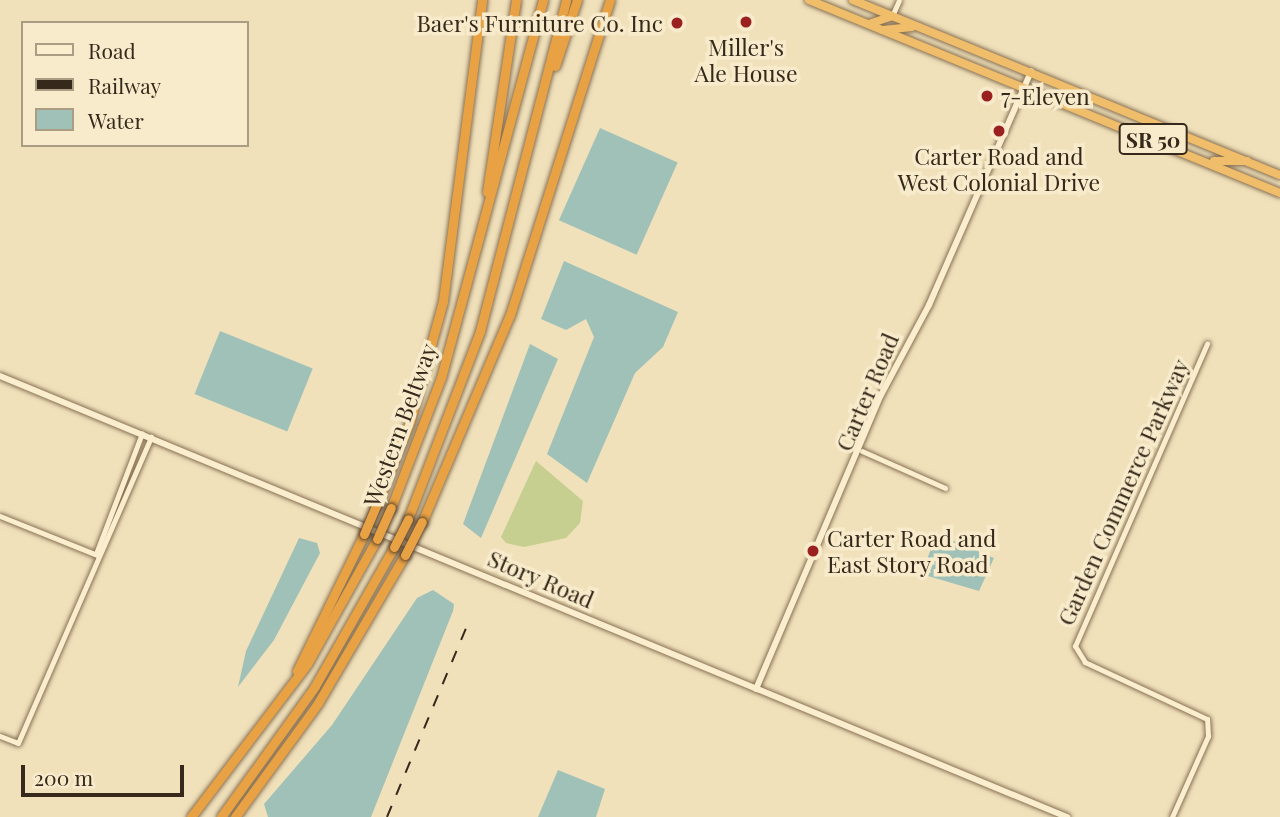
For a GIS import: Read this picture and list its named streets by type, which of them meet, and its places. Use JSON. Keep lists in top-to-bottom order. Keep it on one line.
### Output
{"streets":{"highway":["SR 50","Western Beltway"],"street":["Carter Road","Garden Commerce Parkway","Story Road"]},"crossings":[["SR 50","Carter Road"],["Carter Road","Story Road"]],"places":["Miller's Ale House","Baer's Furniture Co. Inc","7-Eleven","Carter Road and West Colonial Drive","Carter Road and East Story Road"],"legend":["Road","Railway","Water"],"scale_bar":"200 m"}
